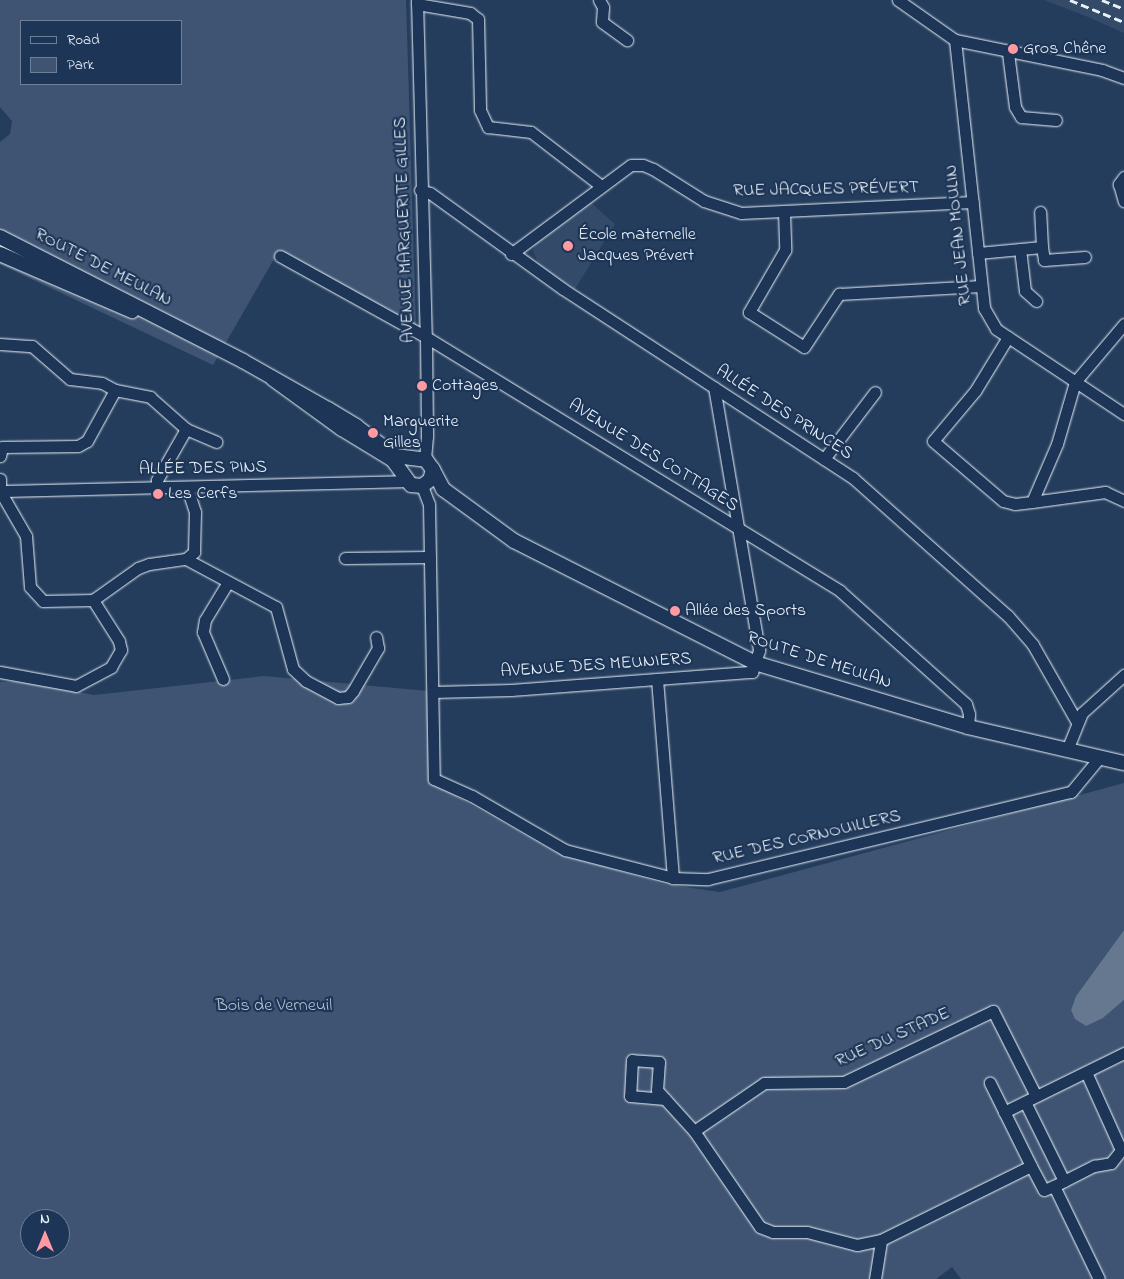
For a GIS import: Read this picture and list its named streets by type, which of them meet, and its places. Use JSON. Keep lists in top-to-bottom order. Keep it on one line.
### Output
{"streets":{"main road":["ROUTE DE MEULAN"],"street":["RUE JACQUES PRÉVERT","AVENUE MARGUERITE GILLES","RUE JEAN MOULIN","ALLÉE DES PRINCES","AVENUE DES COTTAGES","ALLÉE DES PINS","AVENUE DES MEUNIERS","RUE DES CORNOUILLERS","RUE DU STADE"]},"crossings":[["RUE JACQUES PRÉVERT","RUE JEAN MOULIN"],["RUE JACQUES PRÉVERT","ALLÉE DES PRINCES"],["AVENUE MARGUERITE GILLES","ROUTE DE MEULAN"],["AVENUE MARGUERITE GILLES","ALLÉE DES PRINCES"],["AVENUE MARGUERITE GILLES","AVENUE DES COTTAGES"],["AVENUE MARGUERITE GILLES","ALLÉE DES PINS"],["ROUTE DE MEULAN","AVENUE DES COTTAGES"],["ROUTE DE MEULAN","ALLÉE DES PINS"],["ROUTE DE MEULAN","AVENUE DES MEUNIERS"],["ROUTE DE MEULAN","RUE DES CORNOUILLERS"],["AVENUE DES MEUNIERS","RUE DES CORNOUILLERS"]],"parks":["Bois de Verneuil"],"places":["Gros Chêne","École maternelle Jacques Prévert","Cottages","Marguerite Gilles","Les Cerfs","Allée des Sports"],"legend":["Road","Park"],"north":"top"}
